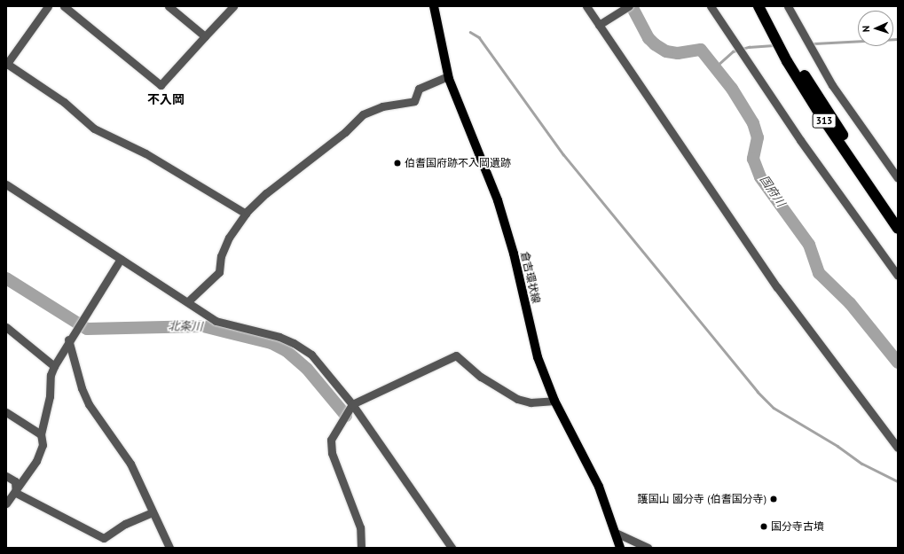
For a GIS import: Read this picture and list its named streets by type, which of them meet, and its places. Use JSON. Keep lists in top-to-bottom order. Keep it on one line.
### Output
{"streets":{"highway":["313"],"main road":["倉吉環状線"]},"districts":["不入岡"],"water":["国府川","北条川"],"places":["伯耆国府跡不入岡遺跡","護国山 國分寺 (伯耆国分寺)","国分寺古墳"],"north":"left"}
